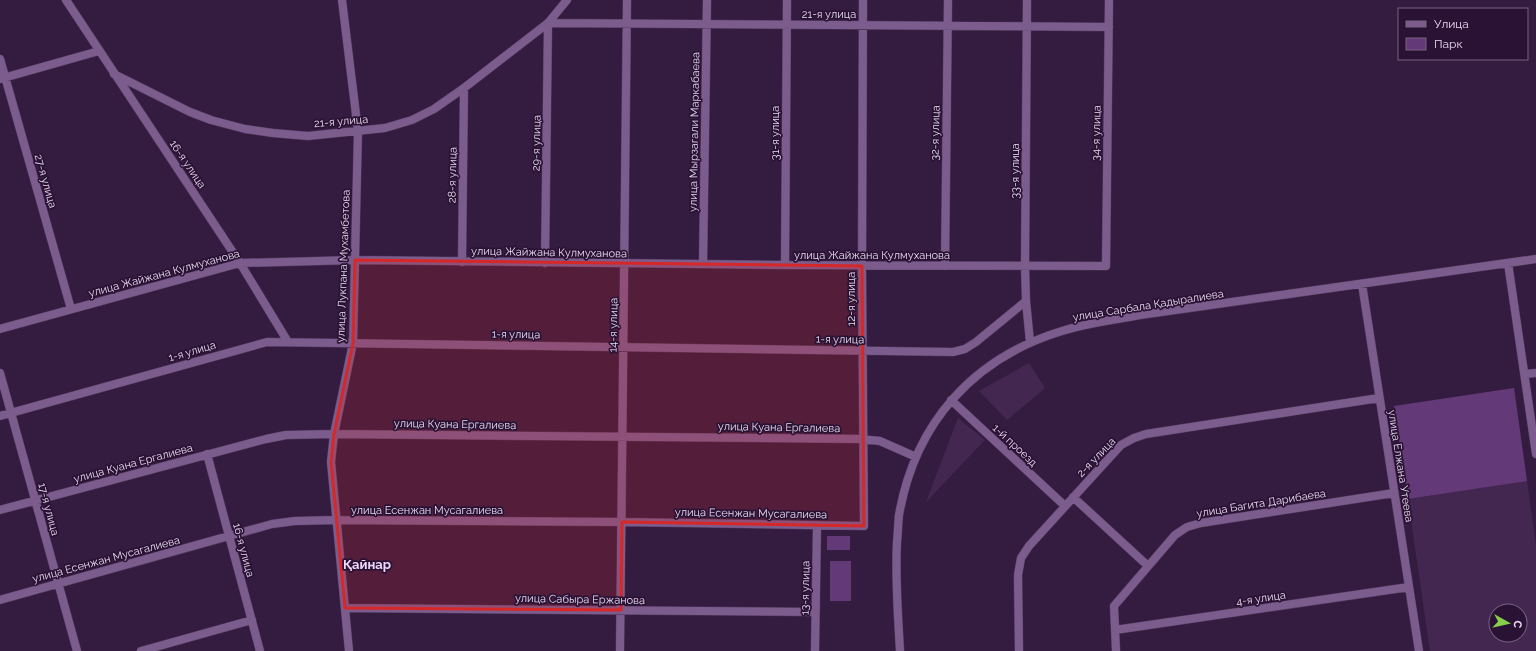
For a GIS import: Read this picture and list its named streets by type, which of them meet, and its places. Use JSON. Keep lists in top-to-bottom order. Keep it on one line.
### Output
{"streets":{"street":["21-я улица","улица Мырзагали Маркабаева","31-я улица","32-я улица","34-я улица","29-я улица","16-я улица","33-я улица","28-я улица","27-я улица","улица Жайжана Кулмуханова","улица Лукпана Мухамбетова","12-я улица","улица Сарбала Қадыралиева","14-я улица","1-я улица","улица Куана Ергалиева","1-й проезд","2-я улица","улица Елжана Утеева","улица Багита Дарибаева","17-я улица","улица Есенжан Мусагалиева","13-я улица","4-я улица","улица Сабыра Ержанова"]},"crossings":[["21-я улица","улица Мырзагали Маркабаева"],["21-я улица","31-я улица"],["21-я улица","32-я улица"],["21-я улица","34-я улица"],["21-я улица","29-я улица"],["21-я улица","16-я улица"],["21-я улица","33-я улица"],["21-я улица","28-я улица"],["21-я улица","улица Лукпана Мухамбетова"],["21-я улица","12-я улица"],["21-я улица","14-я улица"],["улица Мырзагали Маркабаева","улица Жайжана Кулмуханова"],["31-я улица","улица Жайжана Кулмуханова"],["32-я улица","улица Жайжана Кулмуханова"],["34-я улица","улица Жайжана Кулмуханова"],["29-я улица","улица Жайжана Кулмуханова"],["16-я улица","улица Жайжана Кулмуханова"],["16-я улица","1-я улица"],["16-я улица","улица Куана Ергалиева"],["16-я улица","улица Есенжан Мусагалиева"],["33-я улица","улица Жайжана Кулмуханова"],["33-я улица","улица Сарбала Қадыралиева"],["33-я улица","1-я улица"],["28-я улица","улица Жайжана Кулмуханова"],["27-я улица","улица Жайжана Кулмуханова"],["улица Жайжана Кулмуханова","улица Лукпана Мухамбетова"],["улица Жайжана Кулмуханова","12-я улица"],["улица Жайжана Кулмуханова","14-я улица"],["улица Лукпана Мухамбетова","1-я улица"],["улица Лукпана Мухамбетова","улица Куана Ергалиева"],["улица Лукпана Мухамбетова","улица Есенжан Мусагалиева"],["улица Лукпана Мухамбетова","улица Сабыра Ержанова"],["12-я улица","1-я улица"],["12-я улица","улица Куана Ергалиева"],["12-я улица","улица Есенжан Мусагалиева"],["улица Сарбала Қадыралиева","улица Куана Ергалиева"],["улица Сарбала Қадыралиева","1-й проезд"],["улица Сарбала Қадыралиева","улица Елжана Утеева"],["14-я улица","1-я улица"],["14-я улица","улица Куана Ергалиева"],["14-я улица","улица Есенжан Мусагалиева"],["14-я улица","улица Сабыра Ержанова"],["1-я улица","17-я улица"],["улица Куана Ергалиева","17-я улица"],["1-й проезд","2-я улица"],["2-я улица","улица Елжана Утеева"],["улица Елжана Утеева","улица Багита Дарибаева"],["улица Елжана Утеева","4-я улица"],["улица Багита Дарибаева","4-я улица"],["17-я улица","улица Есенжан Мусагалиева"],["улица Есенжан Мусагалиева","13-я улица"],["13-я улица","улица Сабыра Ержанова"]],"districts":["Қайнар"],"legend":["Улица","Парк"],"north":"right"}
